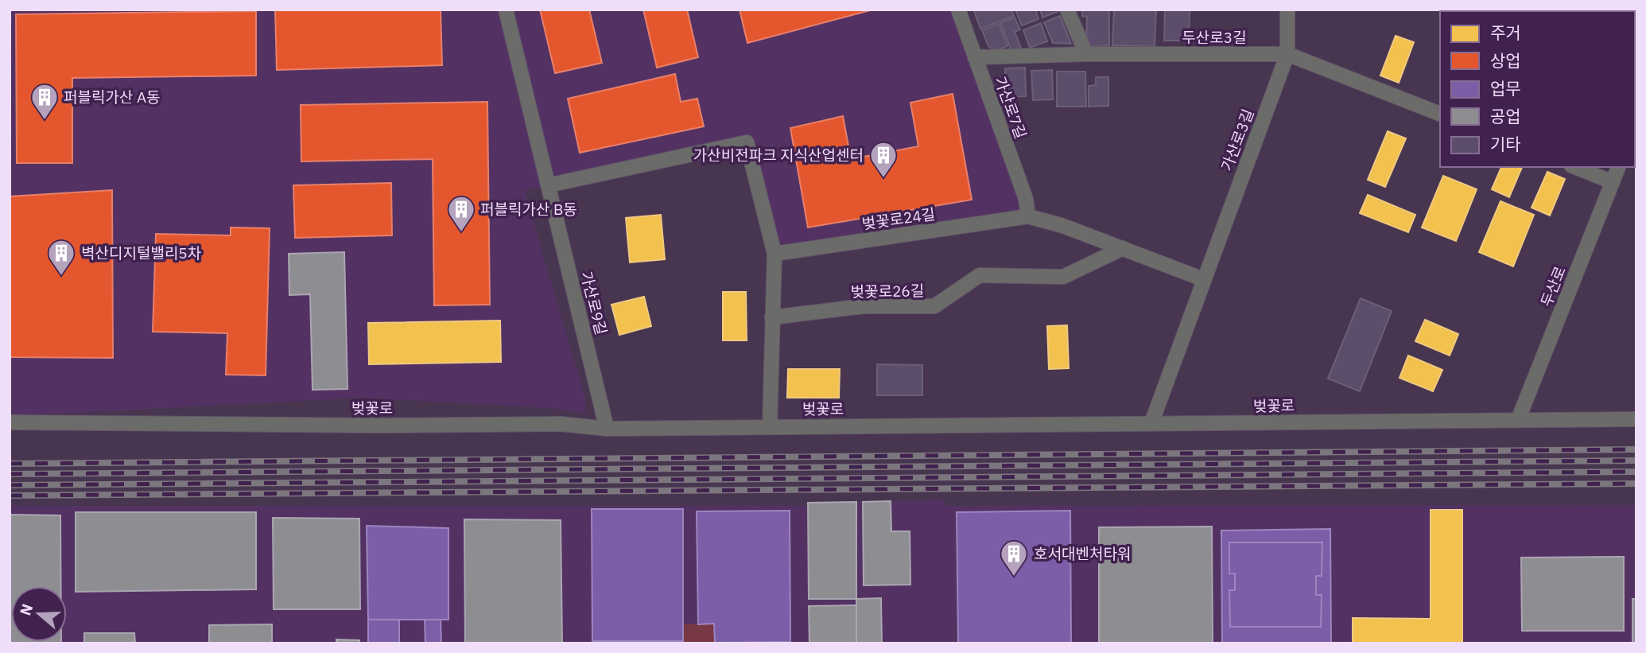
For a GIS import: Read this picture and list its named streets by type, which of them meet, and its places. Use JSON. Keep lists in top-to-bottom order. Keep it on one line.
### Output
{"streets":{"street":["두산로3길","가산로7길","가산로3길","벚꽃로24길","두산로","벚꽃로26길","가산로9길","벚꽃로"]},"crossings":[["두산로3길","가산로7길"],["두산로3길","가산로3길"],["가산로7길","벚꽃로24길"],["가산로3길","벚꽃로"],["두산로","벚꽃로"],["가산로9길","벚꽃로"]],"places":{"building":["퍼블릭가산 A동","가산비전파크 지식산업센터","퍼블릭가산 B동","벽산디지털밸리5차","호서대벤처타워"]},"legend":["주거","상업","업무","공업","기타"],"north":"left"}
